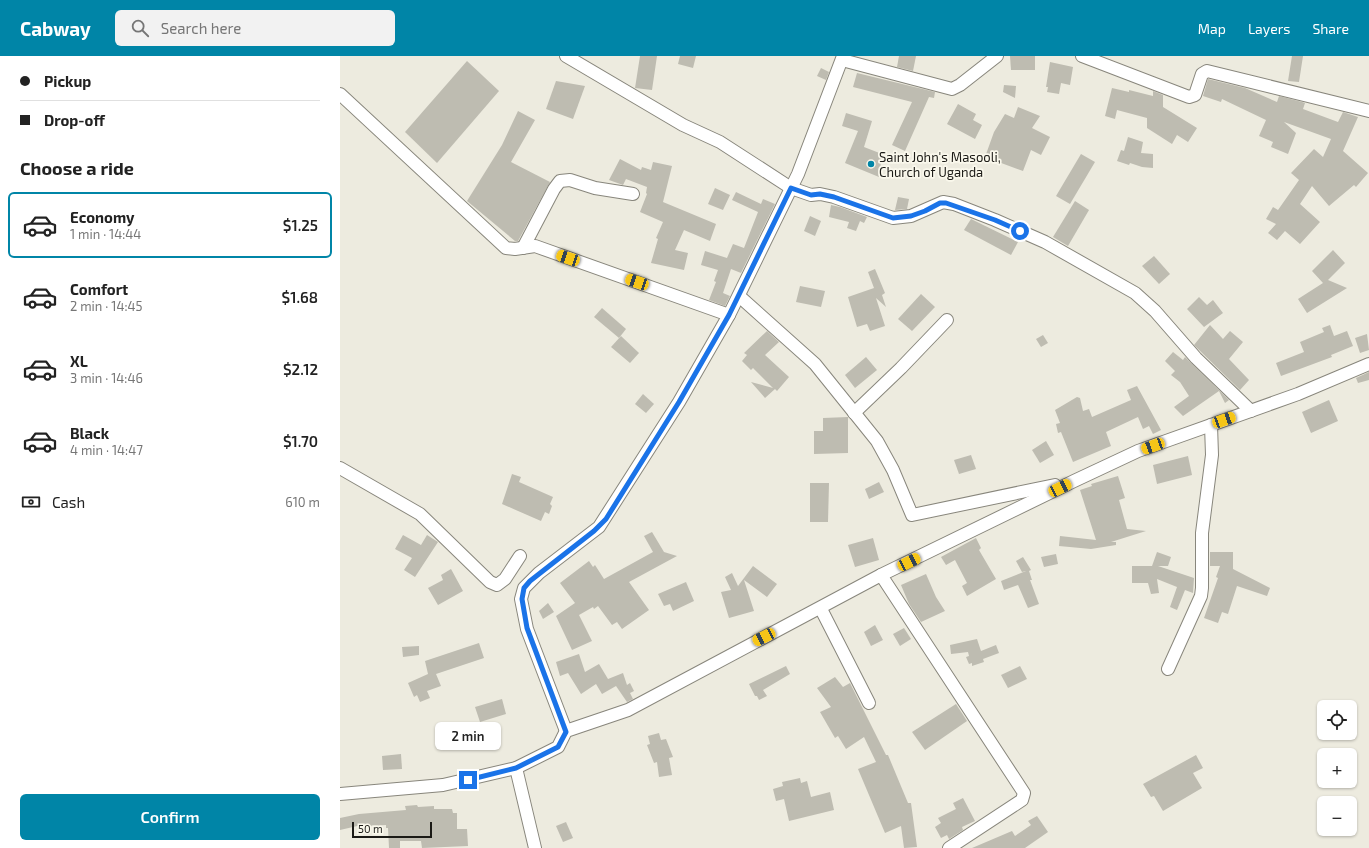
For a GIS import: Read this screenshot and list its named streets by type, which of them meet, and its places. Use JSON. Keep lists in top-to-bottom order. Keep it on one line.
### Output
{"places":["Saint John's Masooli, Church of Uganda"],"scale_bar":"50 m","page":{"header":"Cabway","search":"Search here","nav":["Map","Layers","Share"],"banner":["Pickup","Drop-off"],"heading":"Choose a ride","list":[{"name":"Economy","note":"1 min · 14:44","value":"$1.25"},{"name":"Comfort","note":"2 min · 14:45","value":"$1.68"},{"name":"XL","note":"3 min · 14:46","value":"$2.12"},{"name":"Black","note":"4 min · 14:47","value":"$1.70"}],"pay":["Cash","610 m"],"map_buttons":["+","−"],"bubble":"2 min","buttons":"Confirm","scale":"50 m"}}
